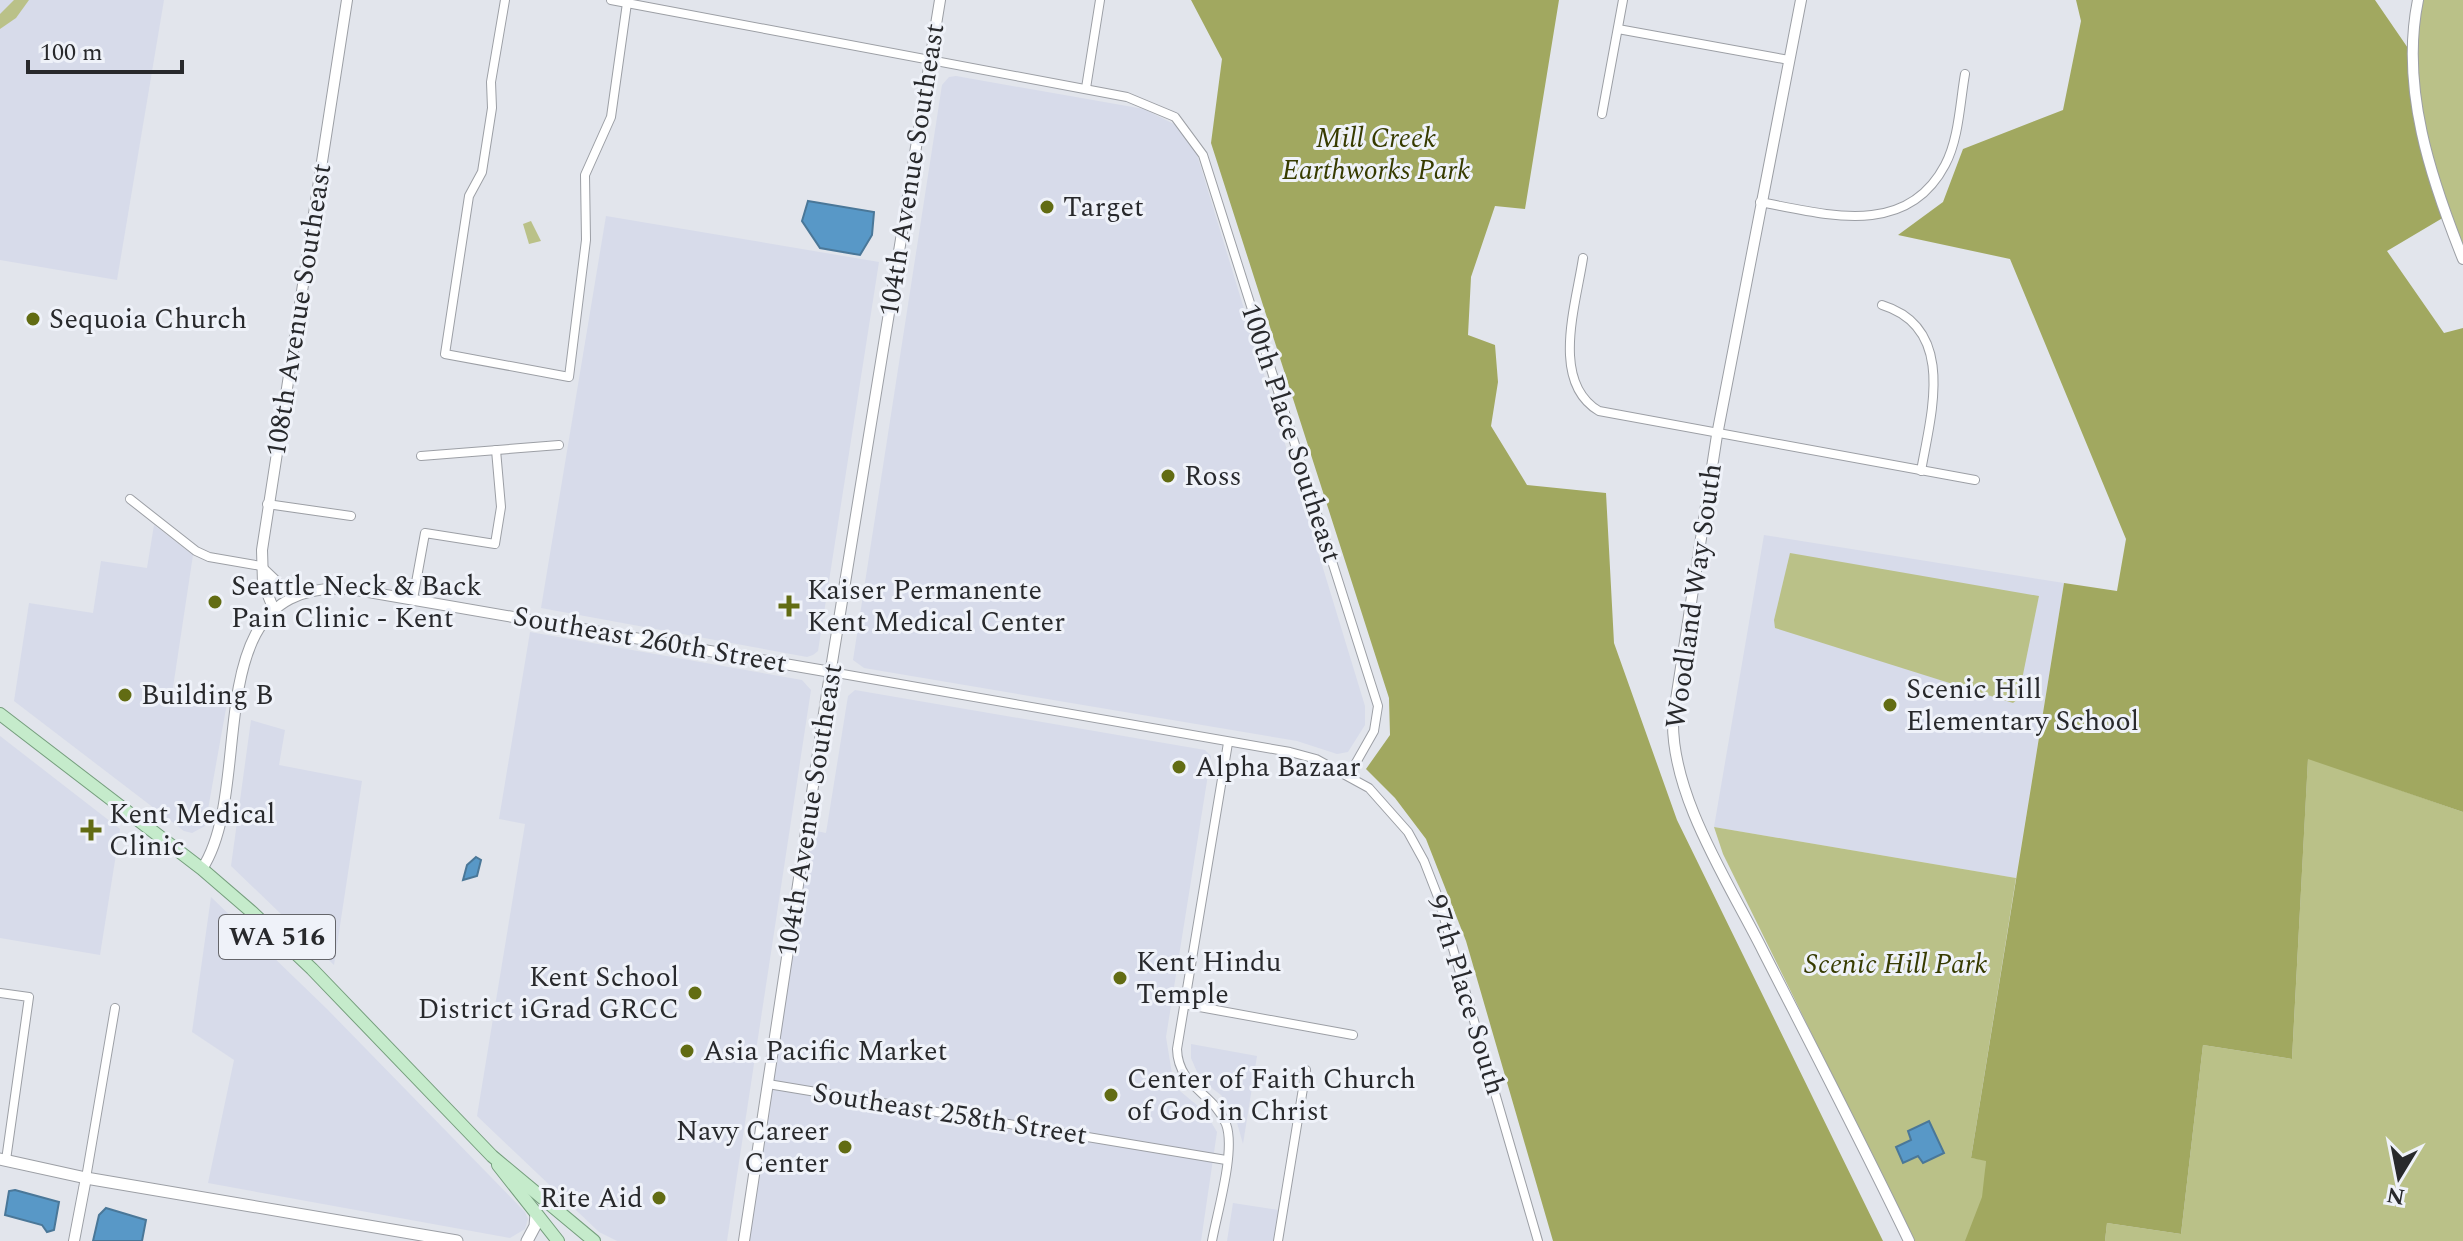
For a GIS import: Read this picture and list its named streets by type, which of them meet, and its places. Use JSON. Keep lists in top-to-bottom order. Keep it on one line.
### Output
{"streets":{"main road":["WA 516"],"street":["104th Avenue Southeast","108th Avenue Southeast","100th Place Southeast","Woodland Way South","Southeast 260th Street","97th Place South","Southeast 258th Street"]},"crossings":[["104th Avenue Southeast","Southeast 260th Street"],["104th Avenue Southeast","Southeast 258th Street"],["108th Avenue Southeast","Southeast 260th Street"],["100th Place Southeast","Southeast 260th Street"],["100th Place Southeast","97th Place South"],["Southeast 260th Street","97th Place South"]],"parks":["Mill Creek Earthworks Park","Scenic Hill Park"],"places":{"other":["Target","Sequoia Church","Ross","Seattle Neck & Back Pain Clinic - Kent","Building B","Scenic Hill Elementary School","Alpha Bazaar","Kent Hindu Temple","Kent School District iGrad GRCC","Asia Pacific Market","Center of Faith Church of God in Christ","Navy Career Center","Rite Aid"],"health":["Kaiser Permanente Kent Medical Center","Kent Medical Clinic"]},"scale_bar":"100 m","north":"bottom"}
